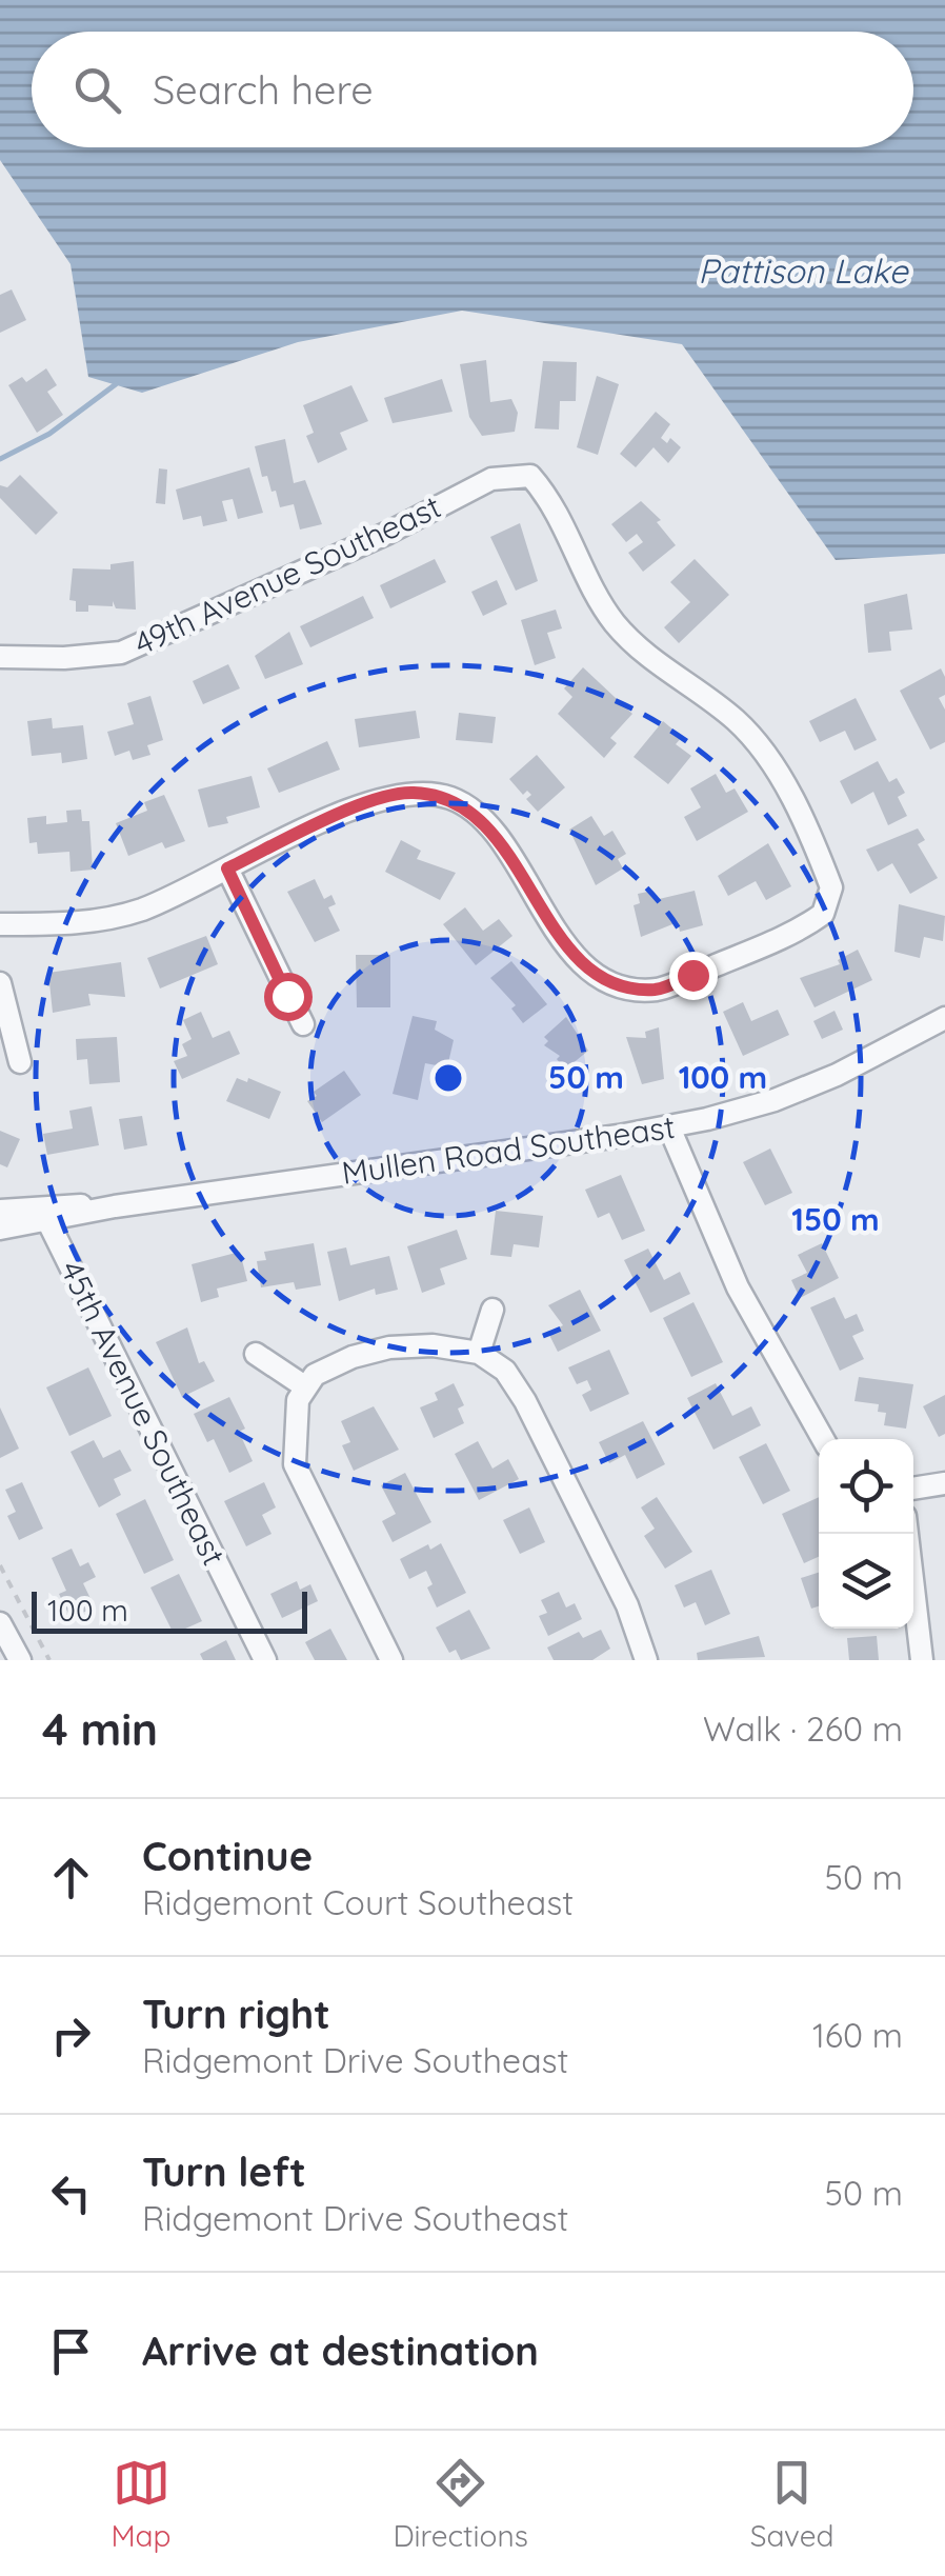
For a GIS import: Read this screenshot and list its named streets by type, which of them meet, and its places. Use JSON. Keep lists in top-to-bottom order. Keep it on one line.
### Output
{"streets":{"street":["49th Avenue Southeast","Mullen Road Southeast","45th Avenue Southeast"]},"crossings":[["Mullen Road Southeast","45th Avenue Southeast"]],"water":["Pattison Lake"],"scale_bar":"100 m","page":{"search":"Search here","scale":"100 m","heading":["4 min","Walk · 260 m"],"list":[["Continue","Ridgemont Court Southeast","50 m"],["Turn right","Ridgemont Drive Southeast","160 m"],["Turn left","Ridgemont Drive Southeast","50 m"],"Arrive at destination"],"nav":["Map","Directions","Saved"]},"rings":["50 m","100 m","150 m"]}
